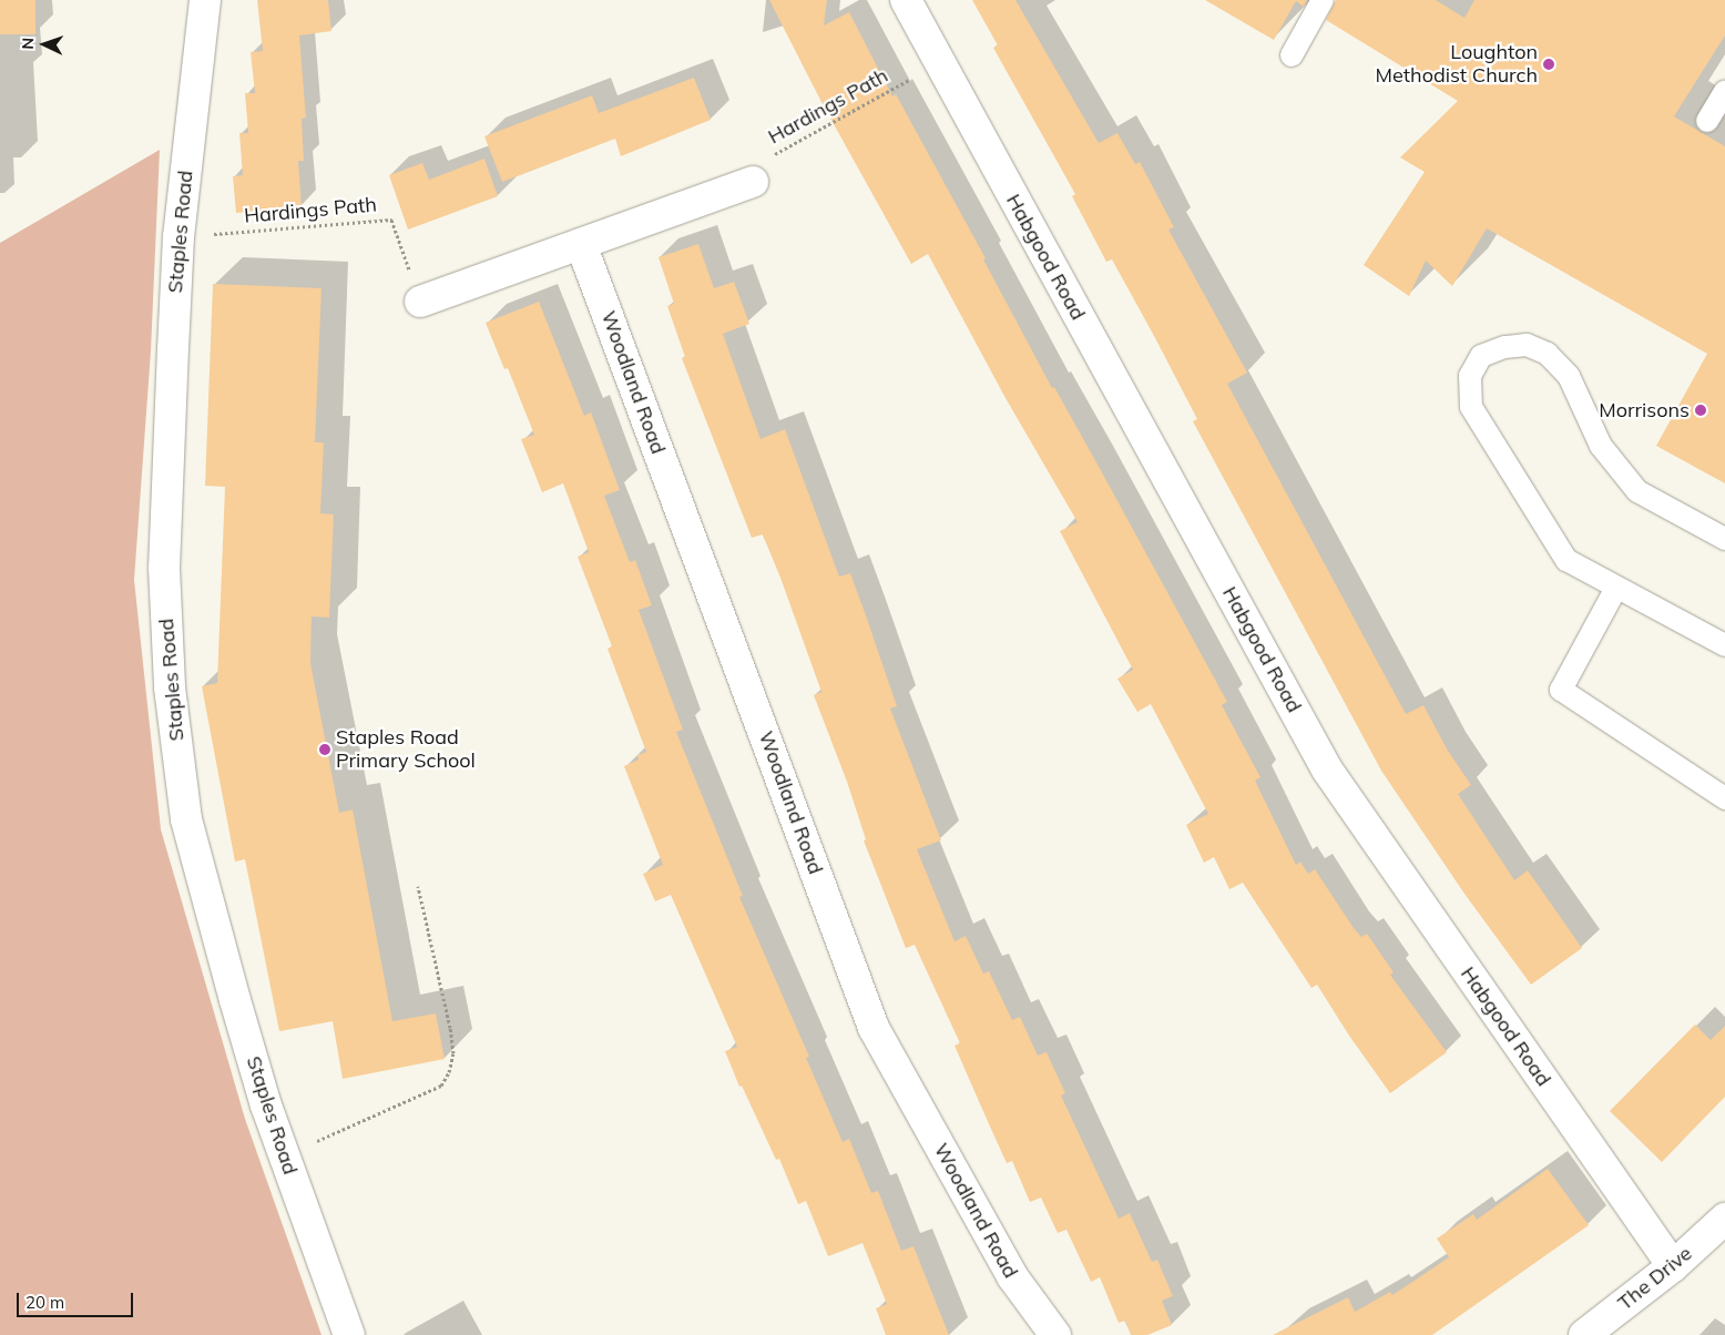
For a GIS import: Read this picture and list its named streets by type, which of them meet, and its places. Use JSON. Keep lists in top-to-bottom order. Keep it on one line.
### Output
{"streets":{"street":["Staples Road","Habgood Road","Woodland Road","The Drive"],"path":["Hardings Path"]},"crossings":[["Hardings Path","Staples Road"],["Hardings Path","Habgood Road"],["Habgood Road","The Drive"]],"places":["Loughton Methodist Church","Morrisons","Staples Road Primary School"],"scale_bar":"20 m","north":"left"}
